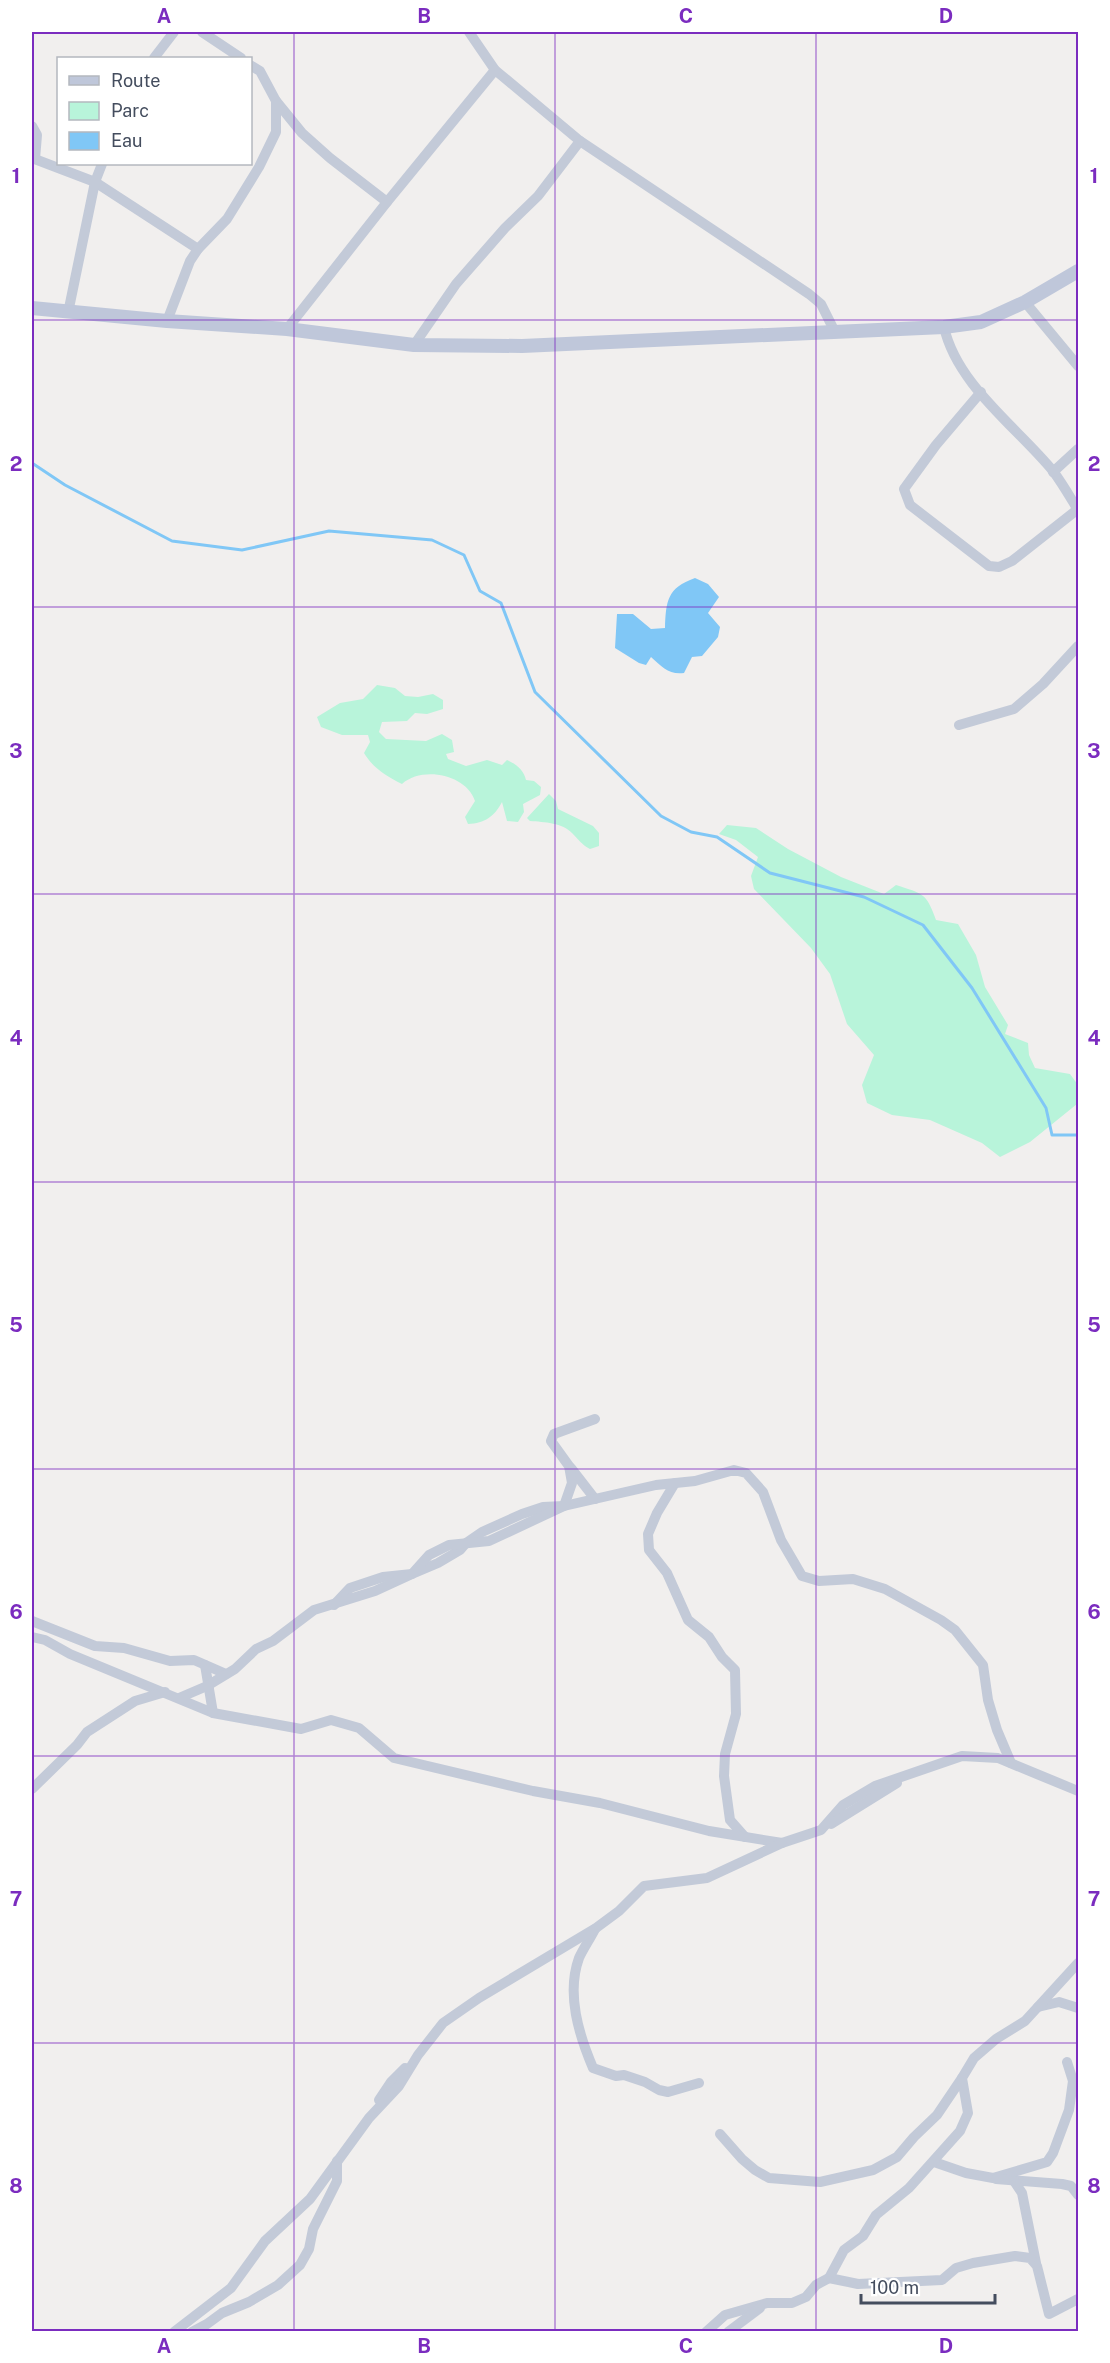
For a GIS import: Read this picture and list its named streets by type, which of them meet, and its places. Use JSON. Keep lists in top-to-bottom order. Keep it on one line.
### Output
{"legend":["Route","Parc","Eau"],"scale_bar":"100 m","grid":{"columns":["A","B","C","D"],"rows":["1","2","3","4","5","6","7","8"]}}
